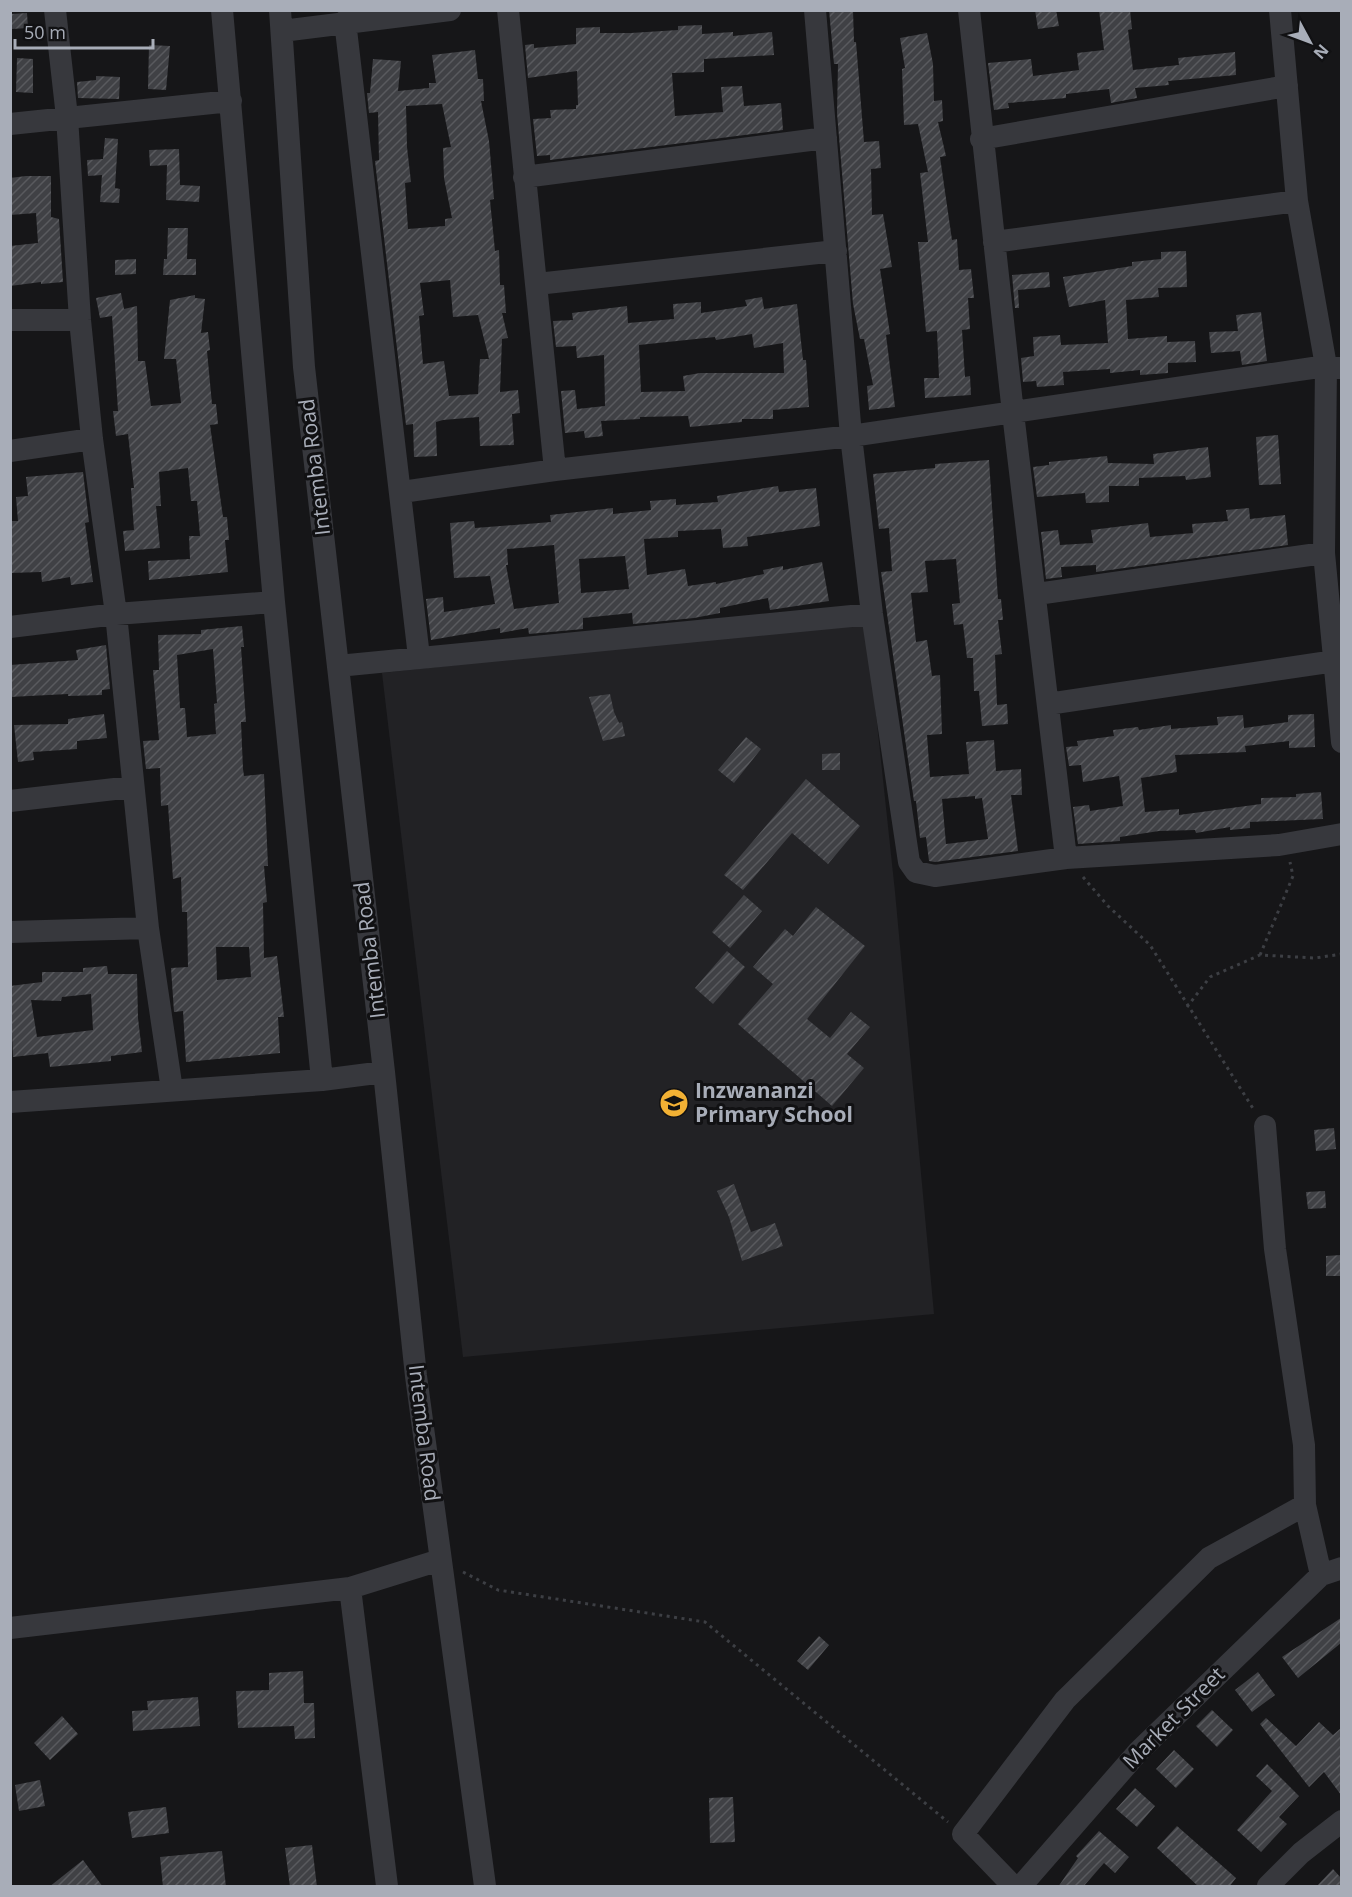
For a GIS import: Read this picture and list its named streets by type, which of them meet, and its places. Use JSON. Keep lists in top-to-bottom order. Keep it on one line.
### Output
{"streets":{"street":["Intemba Road","Market Street"]},"places":{"school or university":["Inzwananzi Primary School"]},"scale_bar":"50 m","north":"bottom right"}
